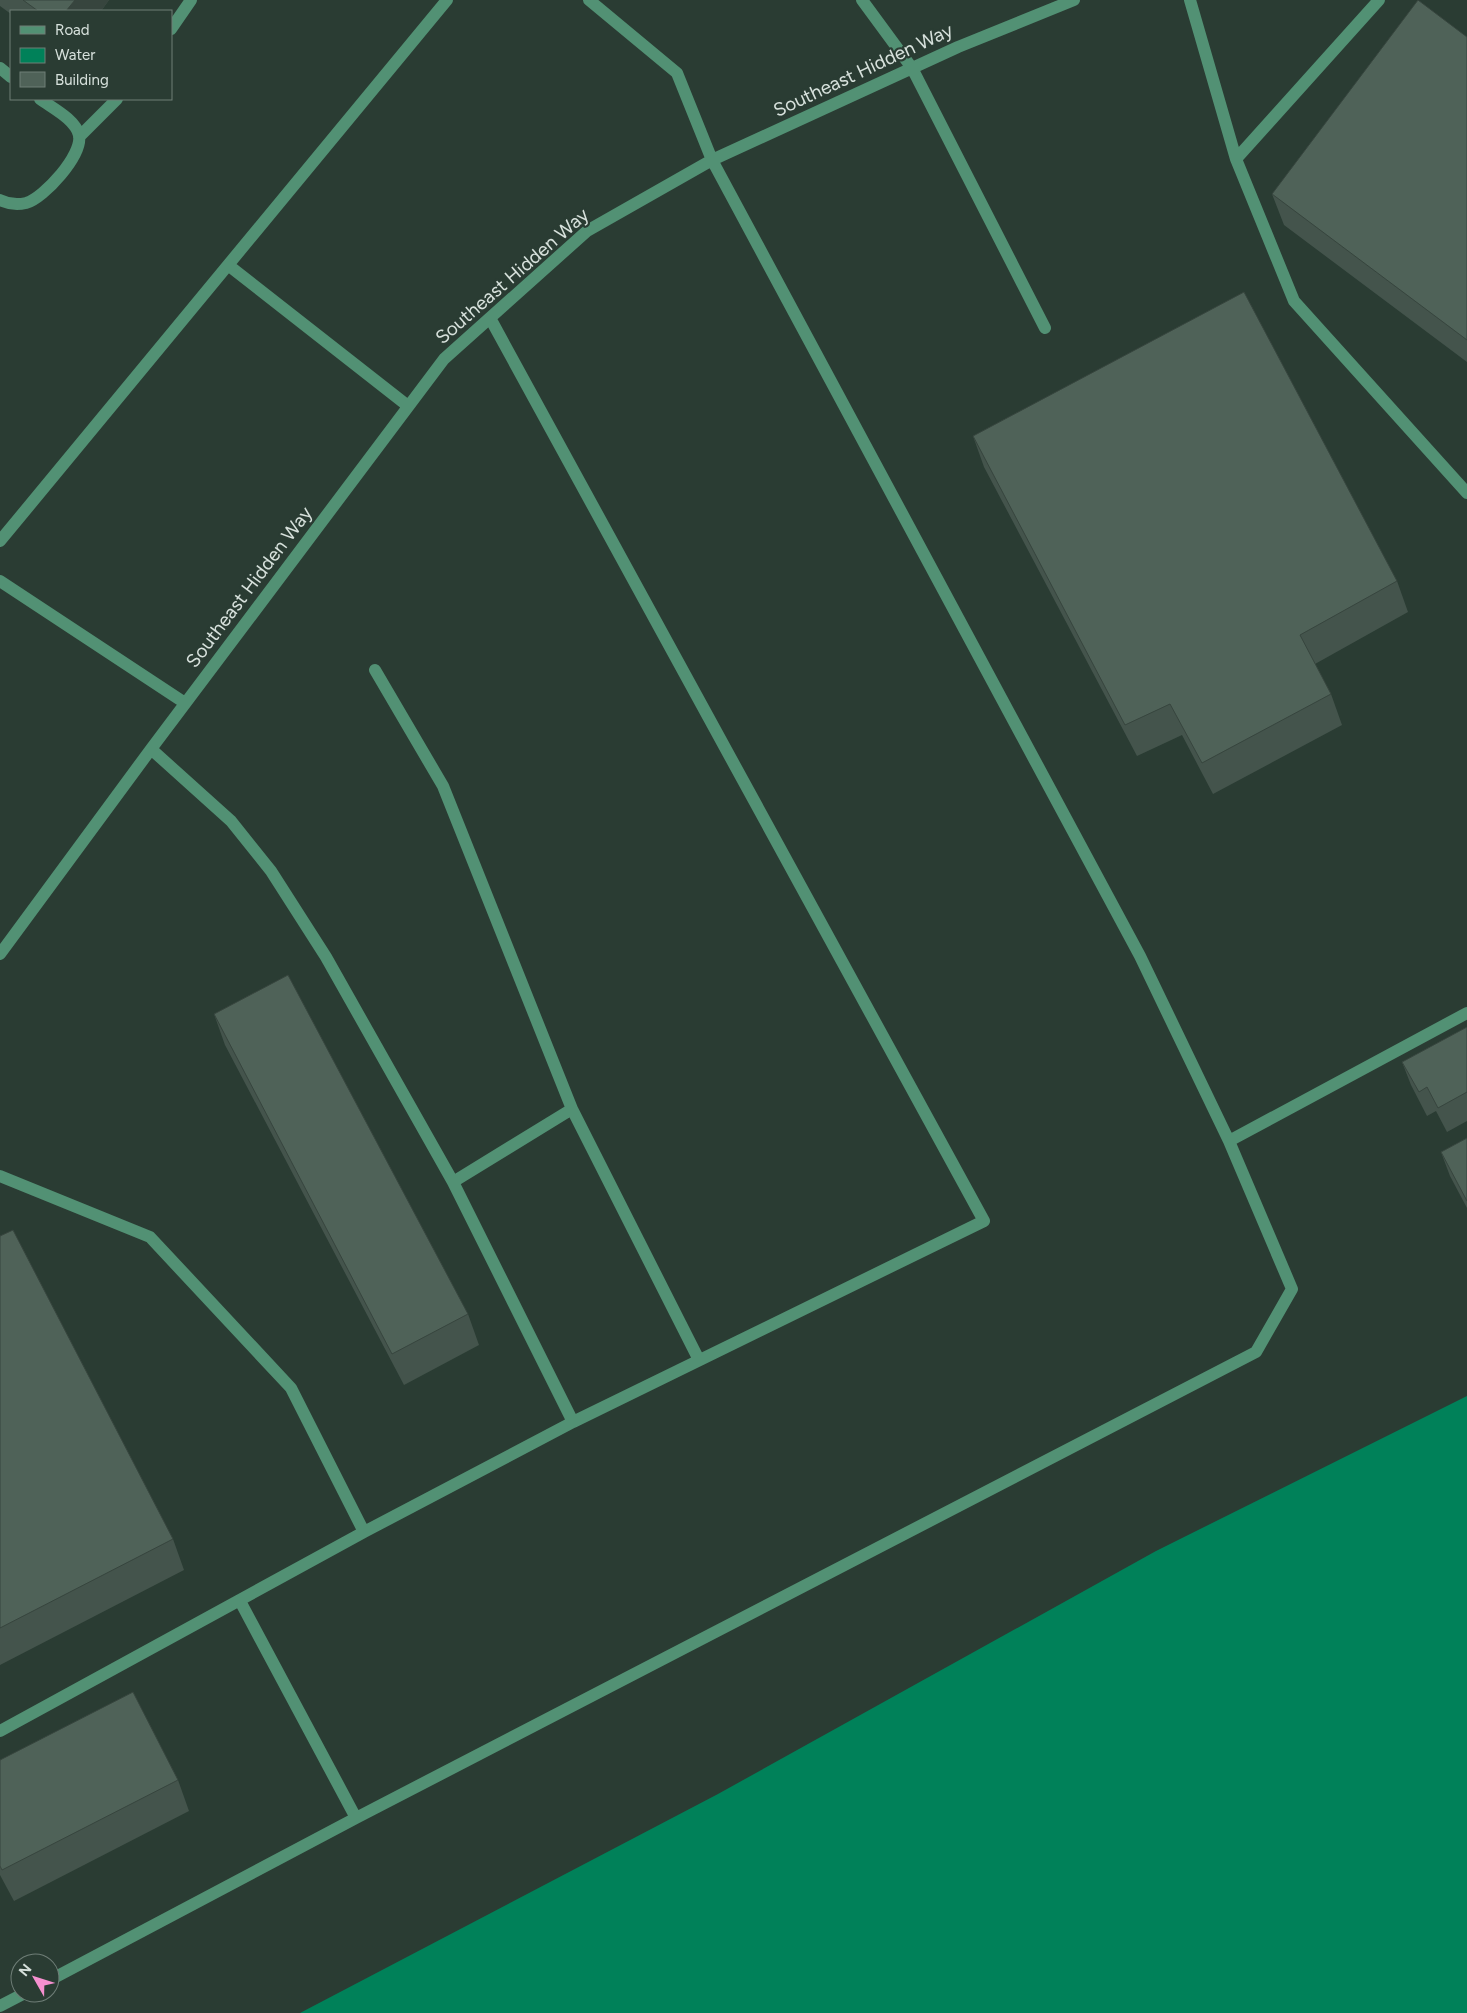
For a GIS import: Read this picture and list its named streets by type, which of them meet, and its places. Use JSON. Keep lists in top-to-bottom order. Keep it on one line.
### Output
{"streets":{"lane":["Southeast Hidden Way"]},"legend":["Road","Water","Building"],"north":"top left"}
